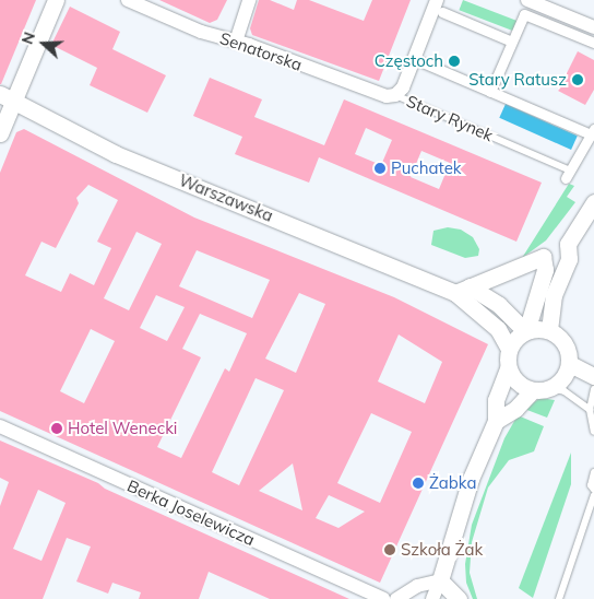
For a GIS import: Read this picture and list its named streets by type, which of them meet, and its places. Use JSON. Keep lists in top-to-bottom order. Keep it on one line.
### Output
{"streets":{"street":["Senatorska","Stary Rynek","Warszawska","Berka Joselewicza"]},"crossings":[["Senatorska","Stary Rynek"]],"places":["Częstoch","Stary Ratusz","Puchatek","Hotel Wenecki","Żabka","Szkoła Żak"],"north":"left"}
